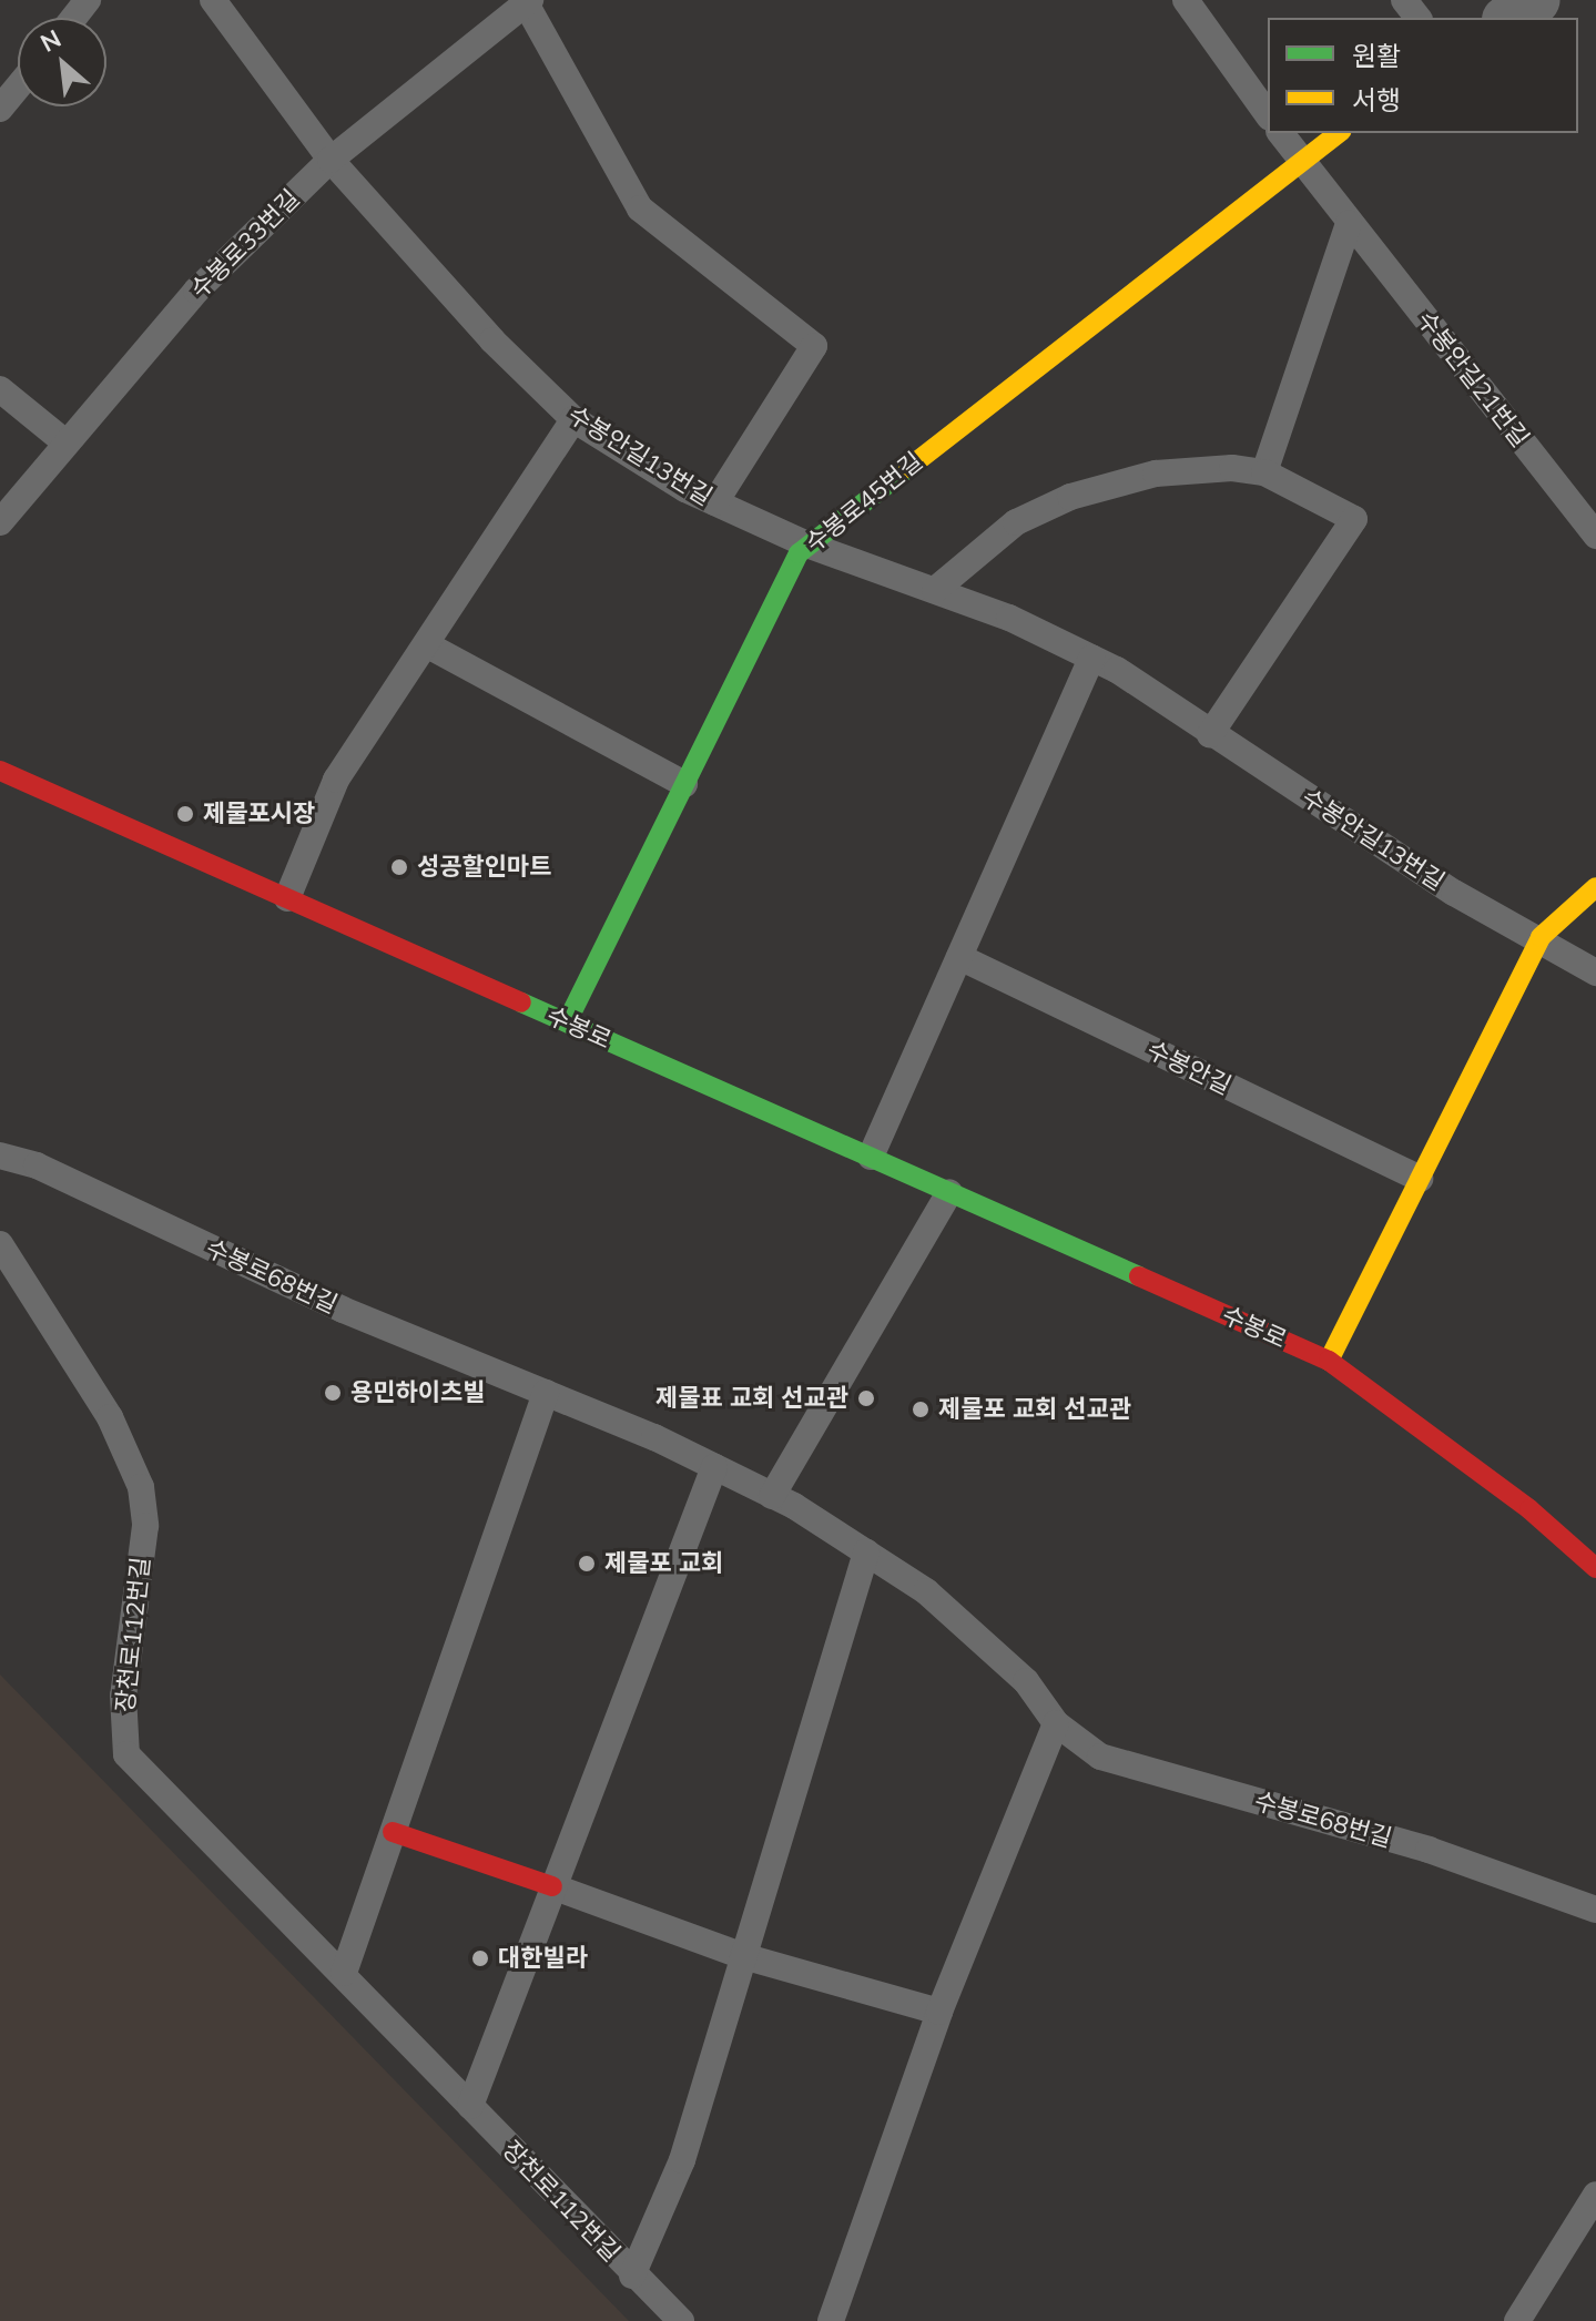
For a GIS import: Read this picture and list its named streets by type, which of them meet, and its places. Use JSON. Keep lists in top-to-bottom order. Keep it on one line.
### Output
{"streets":{"street":["수봉로45번길","수봉로"],"lane":["수봉로33번길","수봉안길21번길","수봉안길13번길","수봉안길","수봉로68번길","장천로112번길"]},"crossings":[["수봉로33번길","수봉안길13번길"],["수봉안길21번길","수봉로45번길"],["수봉안길13번길","수봉로45번길"],["수봉로45번길","수봉로"]],"places":["제물포시장","성공할인마트","용민하이츠빌","제물표 교회 선교관","제물포 교회 선교관","제물포 교회","대한빌라"],"legend":["원활","서행"],"north":"top left"}
